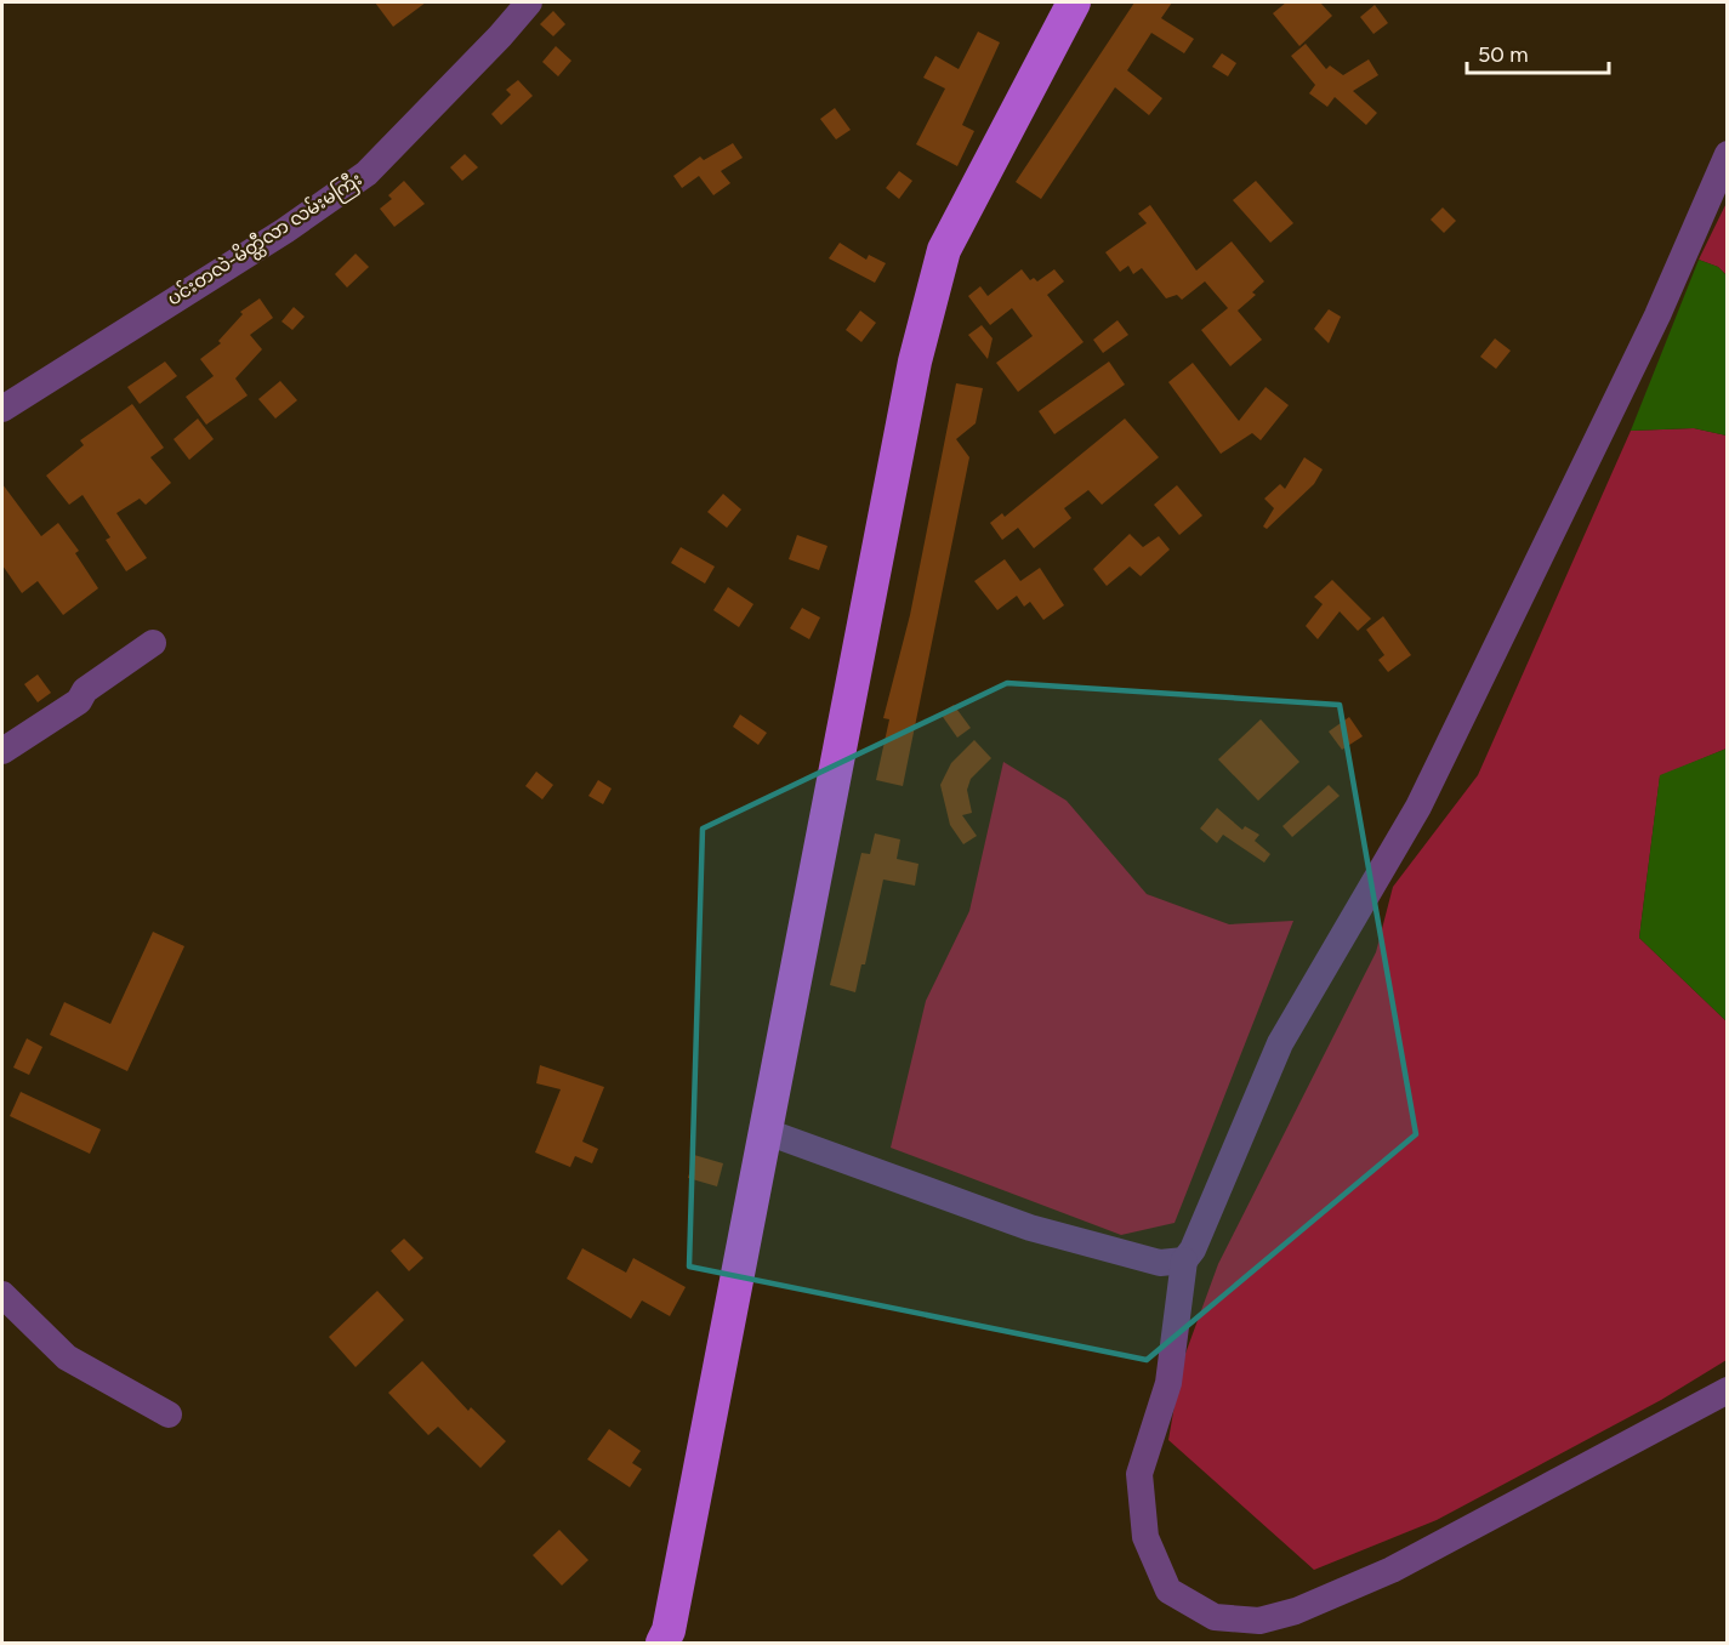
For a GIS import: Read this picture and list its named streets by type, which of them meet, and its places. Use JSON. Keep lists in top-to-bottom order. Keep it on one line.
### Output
{"streets":{"street":["ပင်းတလဲ-မိတ္ထီလာ လမ်းမကြီး"]},"scale_bar":"50 m"}
